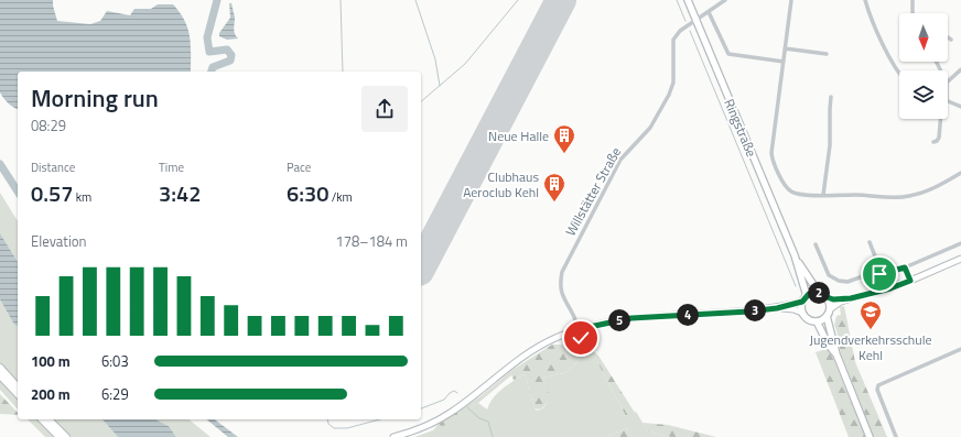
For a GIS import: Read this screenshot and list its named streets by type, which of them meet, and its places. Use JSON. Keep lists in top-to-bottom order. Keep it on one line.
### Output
{"streets":{"main road":["Ringstraße"],"street":["Willstätter Straße"]},"crossings":[["Ringstraße","Willstätter Straße"]],"places":{"building":["Neue Halle","Clubhaus Aeroclub Kehl"],"school or university":["Jugendverkehrsschule Kehl"]},"north":"bottom","page":{"heading":["Morning run","08:29"],"stats":[["Distance","0.57 km"],["Time","3:42"],["Pace","6:30 /km"]],"chart":["Elevation","178–184 m"],"pins":["2","3","4","5"],"list":[{"name":"100 m","note":"6:03"},{"name":"200 m","note":"6:29"}]}}
